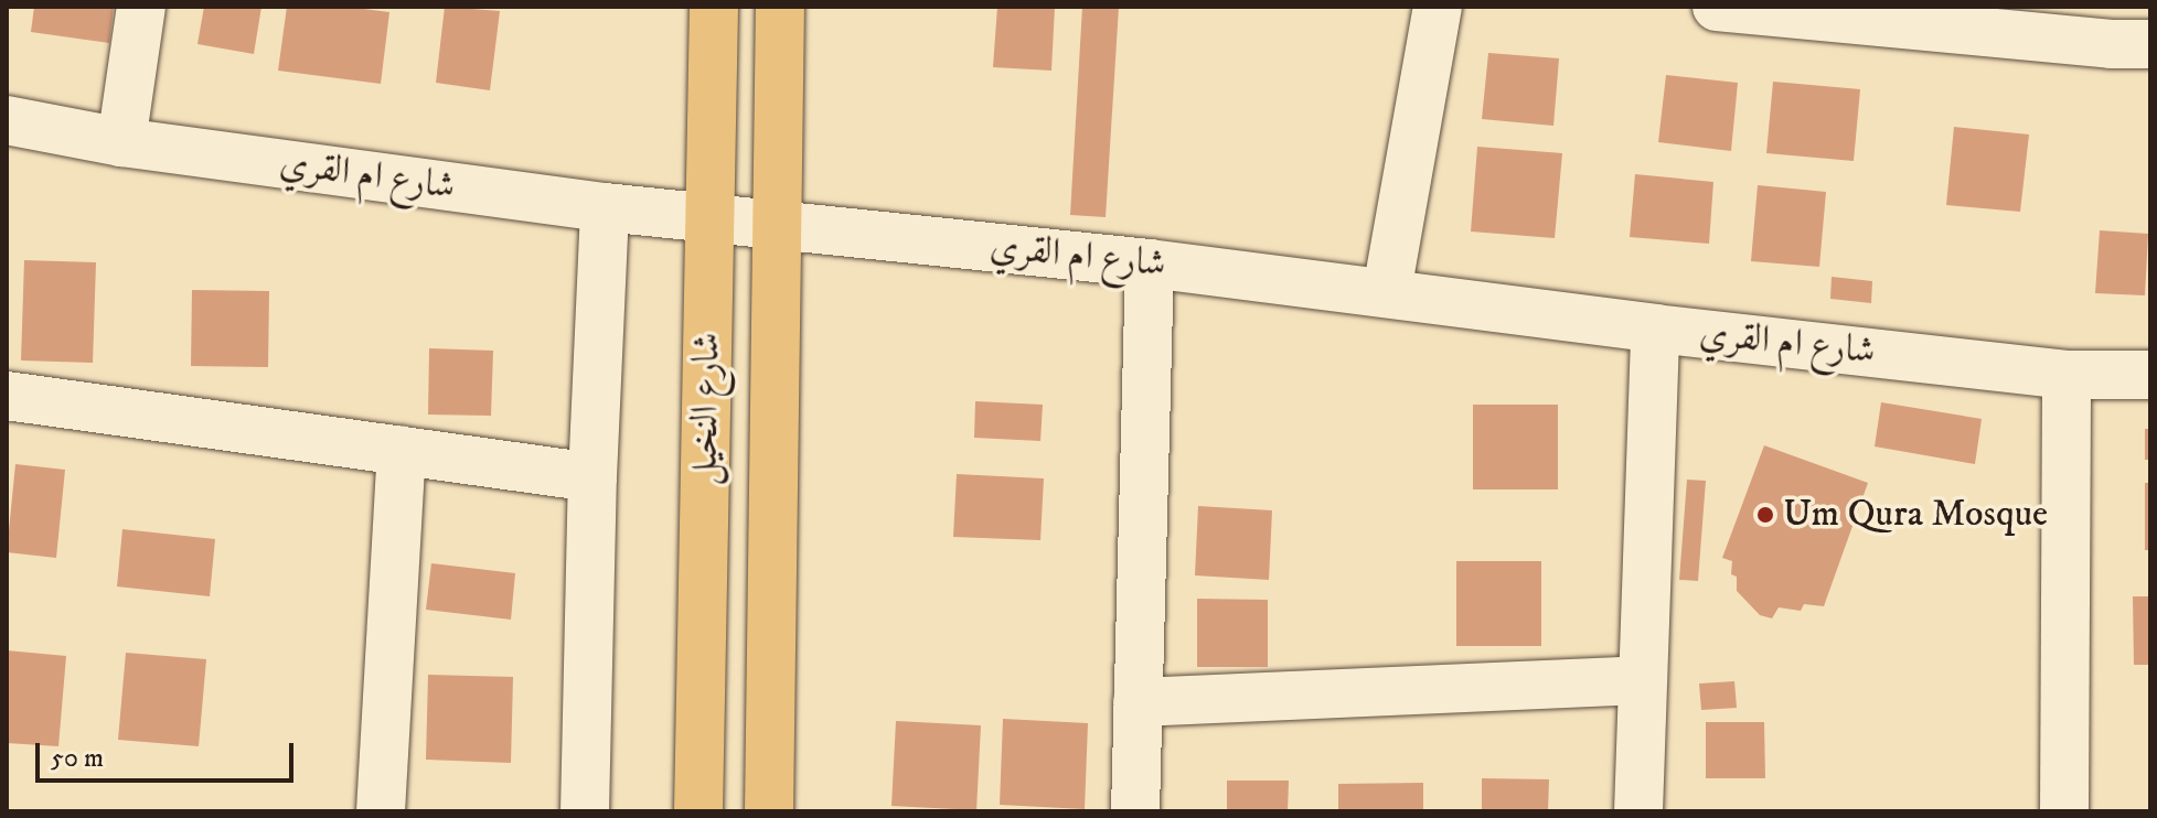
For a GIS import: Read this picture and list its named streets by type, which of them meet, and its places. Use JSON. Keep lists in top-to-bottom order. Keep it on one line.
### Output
{"streets":{"main road":["شارع النخيل"],"street":["شارع ام القري"]},"crossings":[["شارع ام القري","شارع النخيل"]],"places":["Um Qura Mosque"],"scale_bar":"50 m"}
